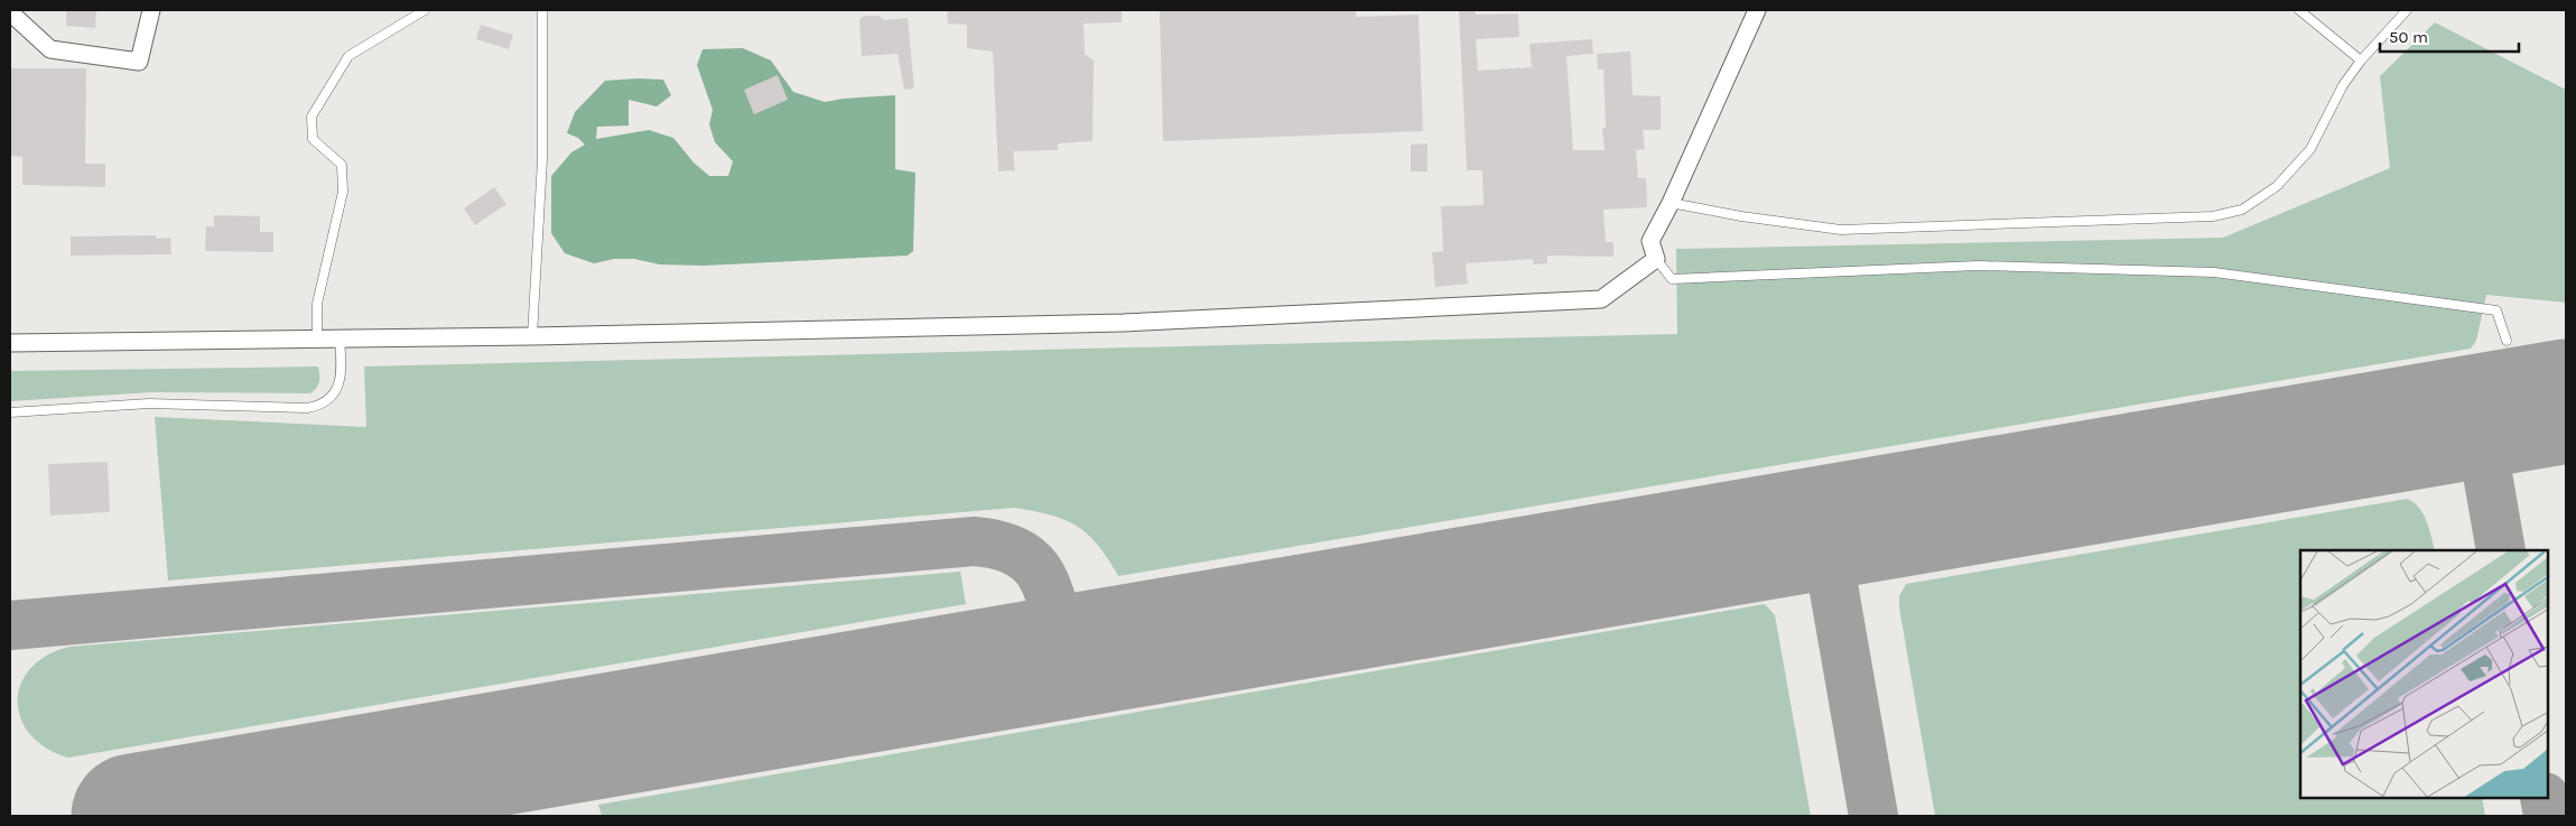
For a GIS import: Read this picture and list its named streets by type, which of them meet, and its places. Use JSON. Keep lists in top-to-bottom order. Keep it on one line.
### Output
{"scale_bar":"50 m"}
